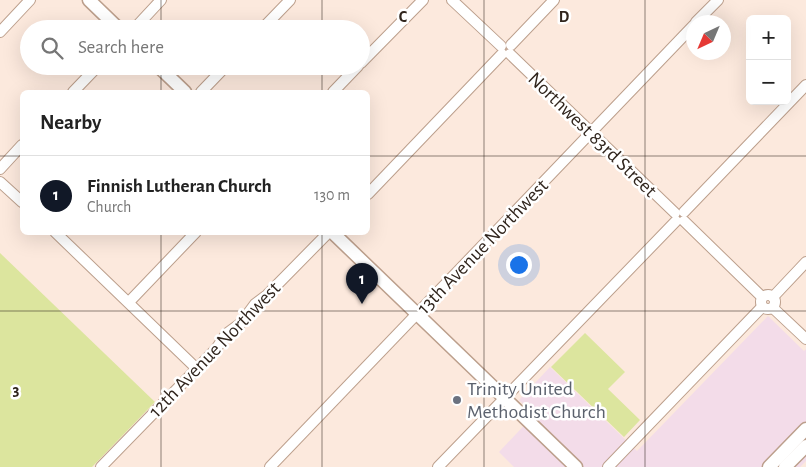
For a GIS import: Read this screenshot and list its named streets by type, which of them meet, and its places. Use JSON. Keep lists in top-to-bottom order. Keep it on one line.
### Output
{"streets":{"street":["Northwest 83rd Street","13th Avenue Northwest","12th Avenue Northwest"]},"crossings":[["Northwest 83rd Street","13th Avenue Northwest"]],"places":["Trinity United Methodist Church"],"north":"bottom left","page":{"map_buttons":["+","−"],"search":"Search here","heading":"Nearby","list":[{"mark":"1","name":"Finnish Lutheran Church","note":"Church","value":"130 m"}],"pins":"1"},"grid":{"columns":["C","D"],"rows":["3"]}}
